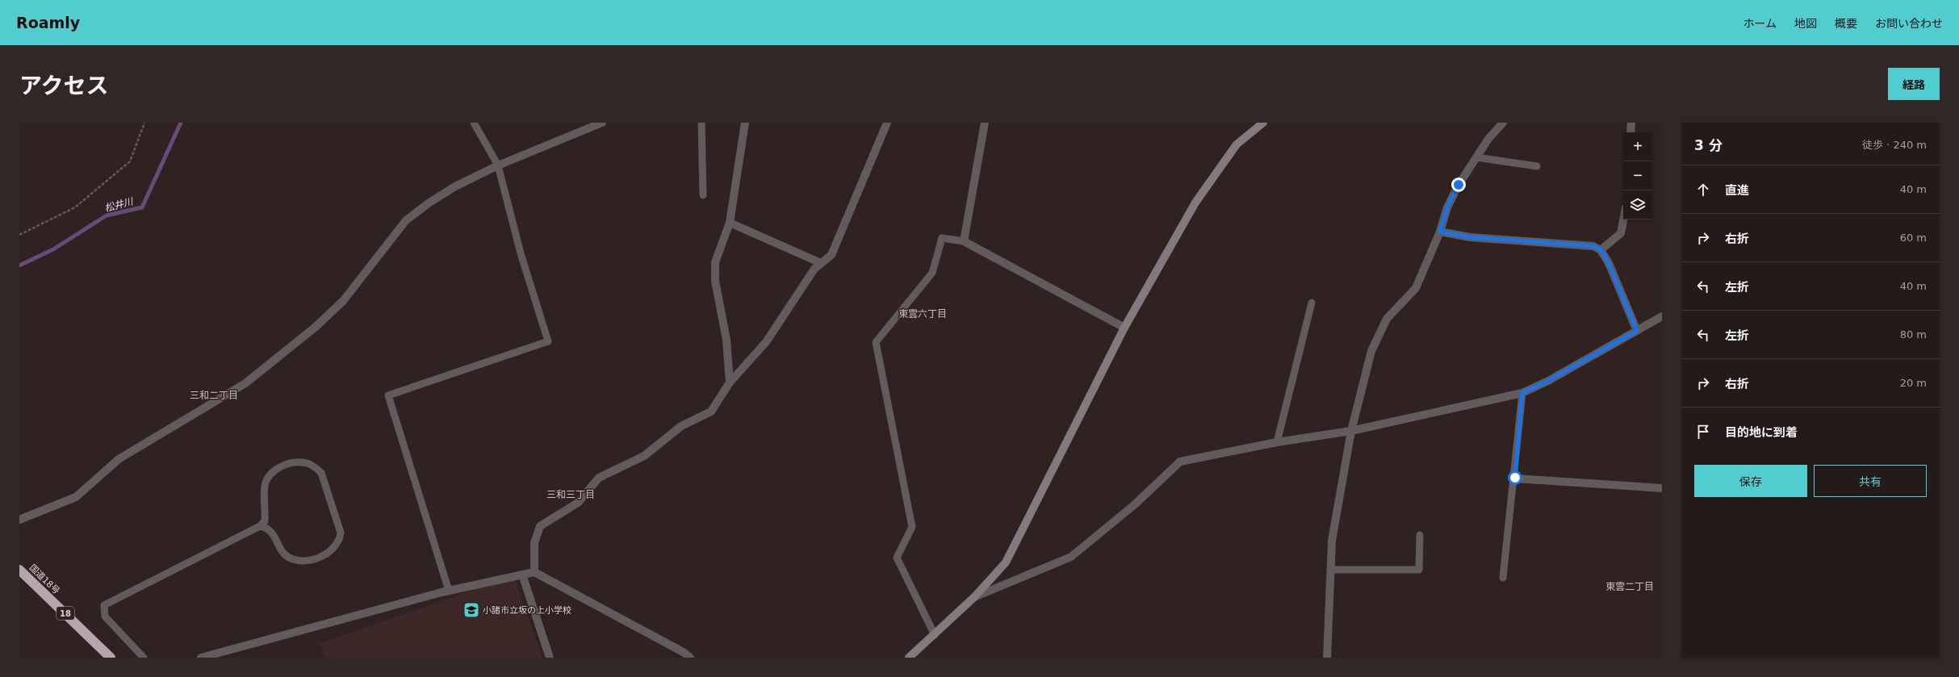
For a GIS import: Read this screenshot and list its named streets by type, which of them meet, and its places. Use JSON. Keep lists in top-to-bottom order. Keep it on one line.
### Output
{"streets":{"highway":["国道18号","18"]},"districts":["東雲六丁目","三和二丁目","三和三丁目","東雲二丁目"],"water":["松井川"],"places":{"school or university":["小諸市立坂の上小学校"]},"page":{"header":"Roamly","nav":["ホーム","地図","概要","お問い合わせ"],"title":"アクセス","buttons":["経路",["保存","共有"]],"heading":["3 分","徒歩 · 240 m"],"map_buttons":["+","−"],"list":[["直進","40 m"],["右折","60 m"],["左折","40 m"],["左折","80 m"],["右折","20 m"],"目的地に到着"]}}
